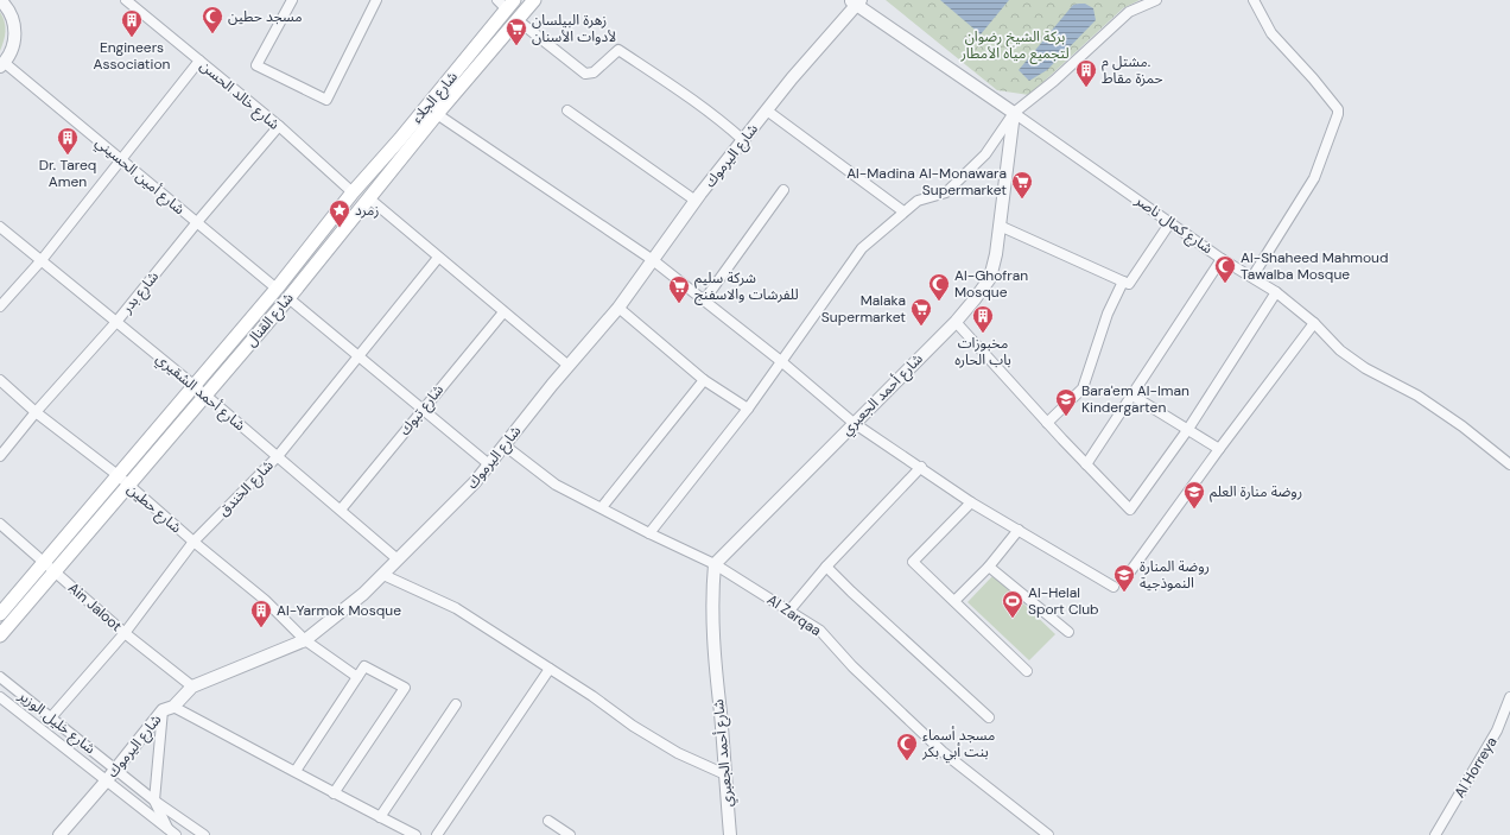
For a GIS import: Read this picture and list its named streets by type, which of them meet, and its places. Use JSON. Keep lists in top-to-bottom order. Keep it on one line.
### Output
{"streets":{"main road":["شارع الجلاء","شارع القنال"],"street":["شارع خالد الحسن","شارع اليرموك","شارع أمين الحسيني","شارع كمال ناصر","شارع بدر","شارع أحمد الشقيري","شارع أحمد الجعبري","شارع تبوك","شارع الخندق","شارع حطين","Ain Jaloot","Al Zarqaa","شارع خليل الوزير","Al Horreya"]},"crossings":[["شارع خالد الحسن","شارع الجلاء"],["شارع خالد الحسن","شارع بدر"],["شارع خالد الحسن","شارع القنال"],["شارع الجلاء","شارع القنال"],["شارع اليرموك","شارع كمال ناصر"],["شارع اليرموك","شارع أحمد الشقيري"],["شارع اليرموك","شارع حطين"],["شارع اليرموك","Ain Jaloot"],["شارع اليرموك","Al Zarqaa"],["شارع اليرموك","شارع خليل الوزير"],["شارع أمين الحسيني","شارع بدر"],["شارع أمين الحسيني","شارع القنال"],["شارع كمال ناصر","شارع أحمد الجعبري"],["شارع بدر","شارع أحمد الشقيري"],["شارع بدر","شارع حطين"],["شارع القنال","شارع أحمد الشقيري"],["شارع القنال","شارع حطين"],["شارع القنال","Ain Jaloot"],["شارع أحمد الشقيري","شارع تبوك"],["شارع أحمد الشقيري","شارع الخندق"],["شارع أحمد الجعبري","Al Zarqaa"],["شارع الخندق","شارع حطين"],["شارع الخندق","Ain Jaloot"],["شارع الخندق","شارع خليل الوزير"]],"parks":["بركة الشيخ رضوان لتجميع مياه الأمطار"],"places":{"mosque":["مسجد حطين","Al-Shaheed Mahmoud Tawalba Mosque","Al-Ghofran Mosque","مسجد أسماء بنت أبي بكر"],"building":["Engineers Association","مشتل م. حمزة مقاط","Dr. Tareq Amen","مخبوزات باب الحاره","Al-Yarmok Mosque"],"supermarket":["زهرة البيلسان لأدوات الأسنان","Al-Madina Al-Monawara Supermarket","شركة سليم للفرشات والاسفنج","Malaka Supermarket"],"place":["زمرد"],"school or university":["Bara'em Al-Iman Kindergarten","روضة منارة العلم","روضة المنارة النموذجية"],"sports":["Al-Helal Sport Club"]}}
